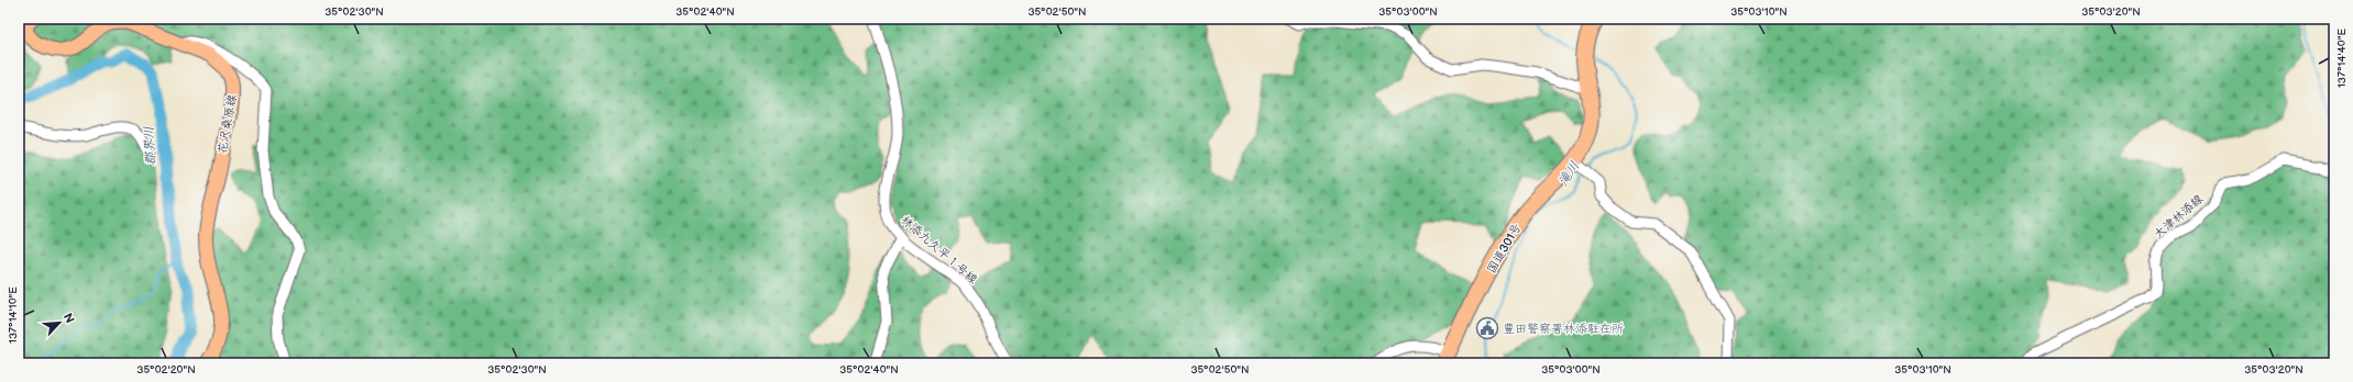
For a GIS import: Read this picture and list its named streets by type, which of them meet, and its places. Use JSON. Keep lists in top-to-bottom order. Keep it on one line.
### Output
{"streets":{"highway":["国道301号"],"main road":["花沢桑原線"],"street":["大津林添線","林添九久平１号線"]},"water":["郡界川","滝川"],"places":{"public building":["豊田警察署林添駐在所"]},"north":"top right","coordinates":["35°02'30\"N","35°02'40\"N","35°02'50\"N","35°03'00\"N","35°03'10\"N","35°03'20\"N","137°14'40\"E","137°14'10\"E","35°02'20\"N"]}
